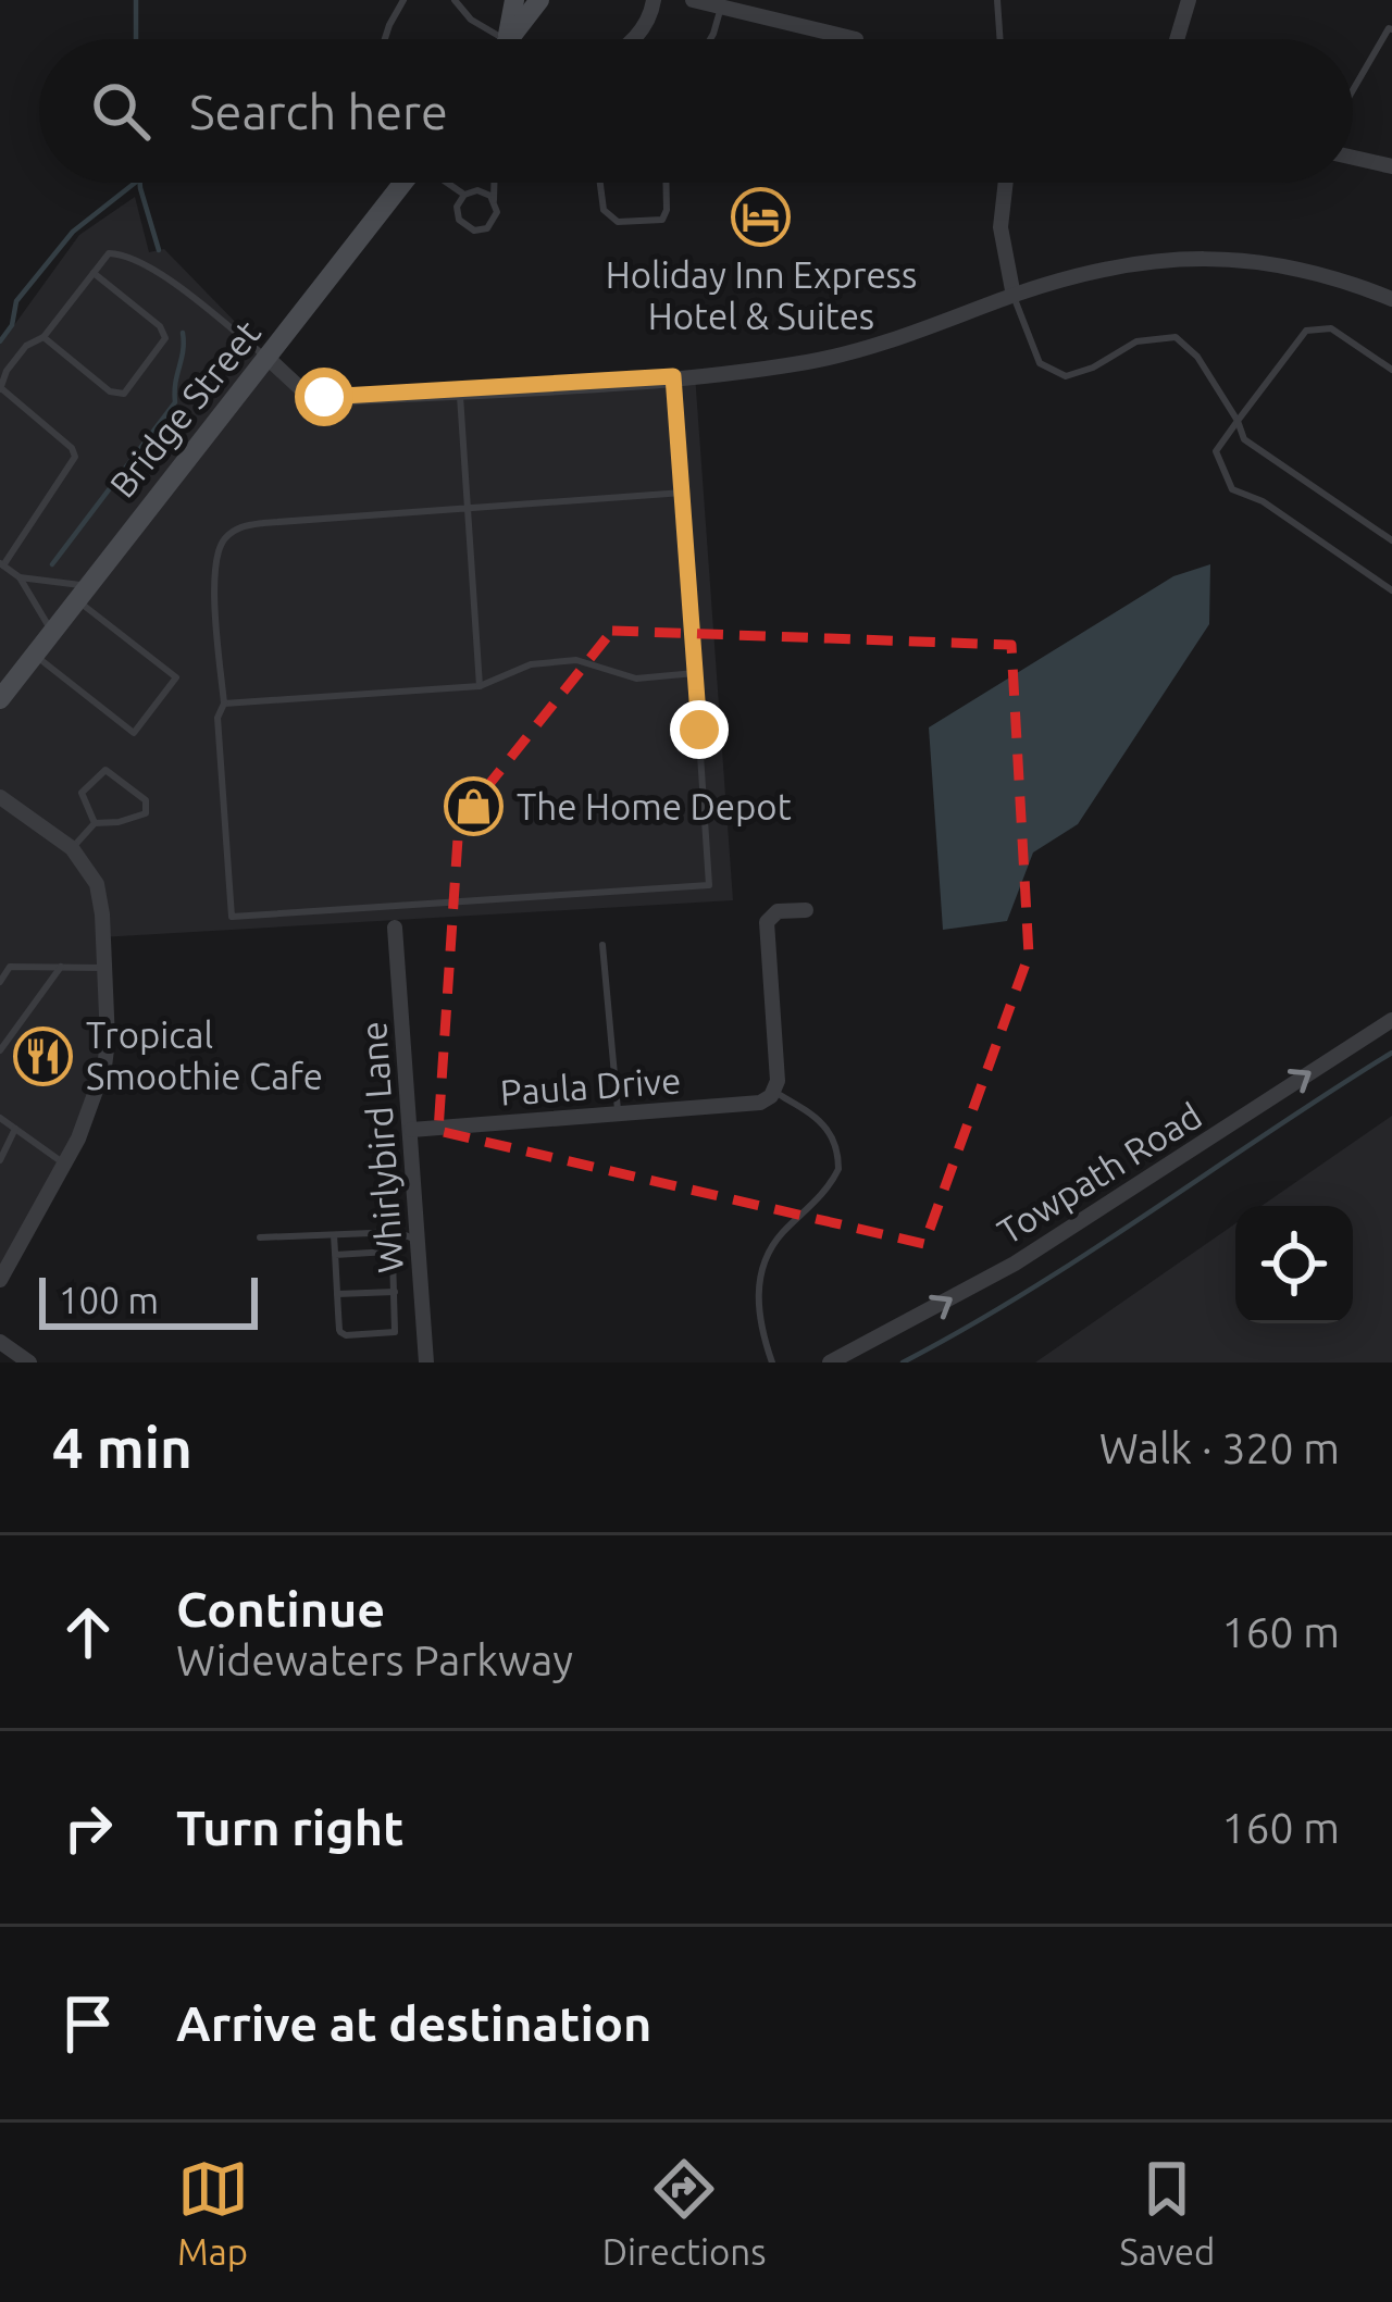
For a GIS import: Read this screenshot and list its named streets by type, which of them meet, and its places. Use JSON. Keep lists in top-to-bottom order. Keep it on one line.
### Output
{"streets":{"main road":["Bridge Street"],"street":["Paula Drive","Whirlybird Lane","Towpath Road"]},"crossings":[["Paula Drive","Whirlybird Lane"]],"one_way":["Towpath Road"],"places":{"hotel":["Holiday Inn Express Hotel & Suites"],"shop":["The Home Depot"],"restaurant":["Tropical Smoothie Cafe"]},"scale_bar":"100 m","page":{"search":"Search here","scale":"100 m","heading":["4 min","Walk · 320 m"],"list":[["Continue","Widewaters Parkway","160 m"],["Turn right","160 m"],"Arrive at destination"],"nav":["Map","Directions","Saved"]}}
